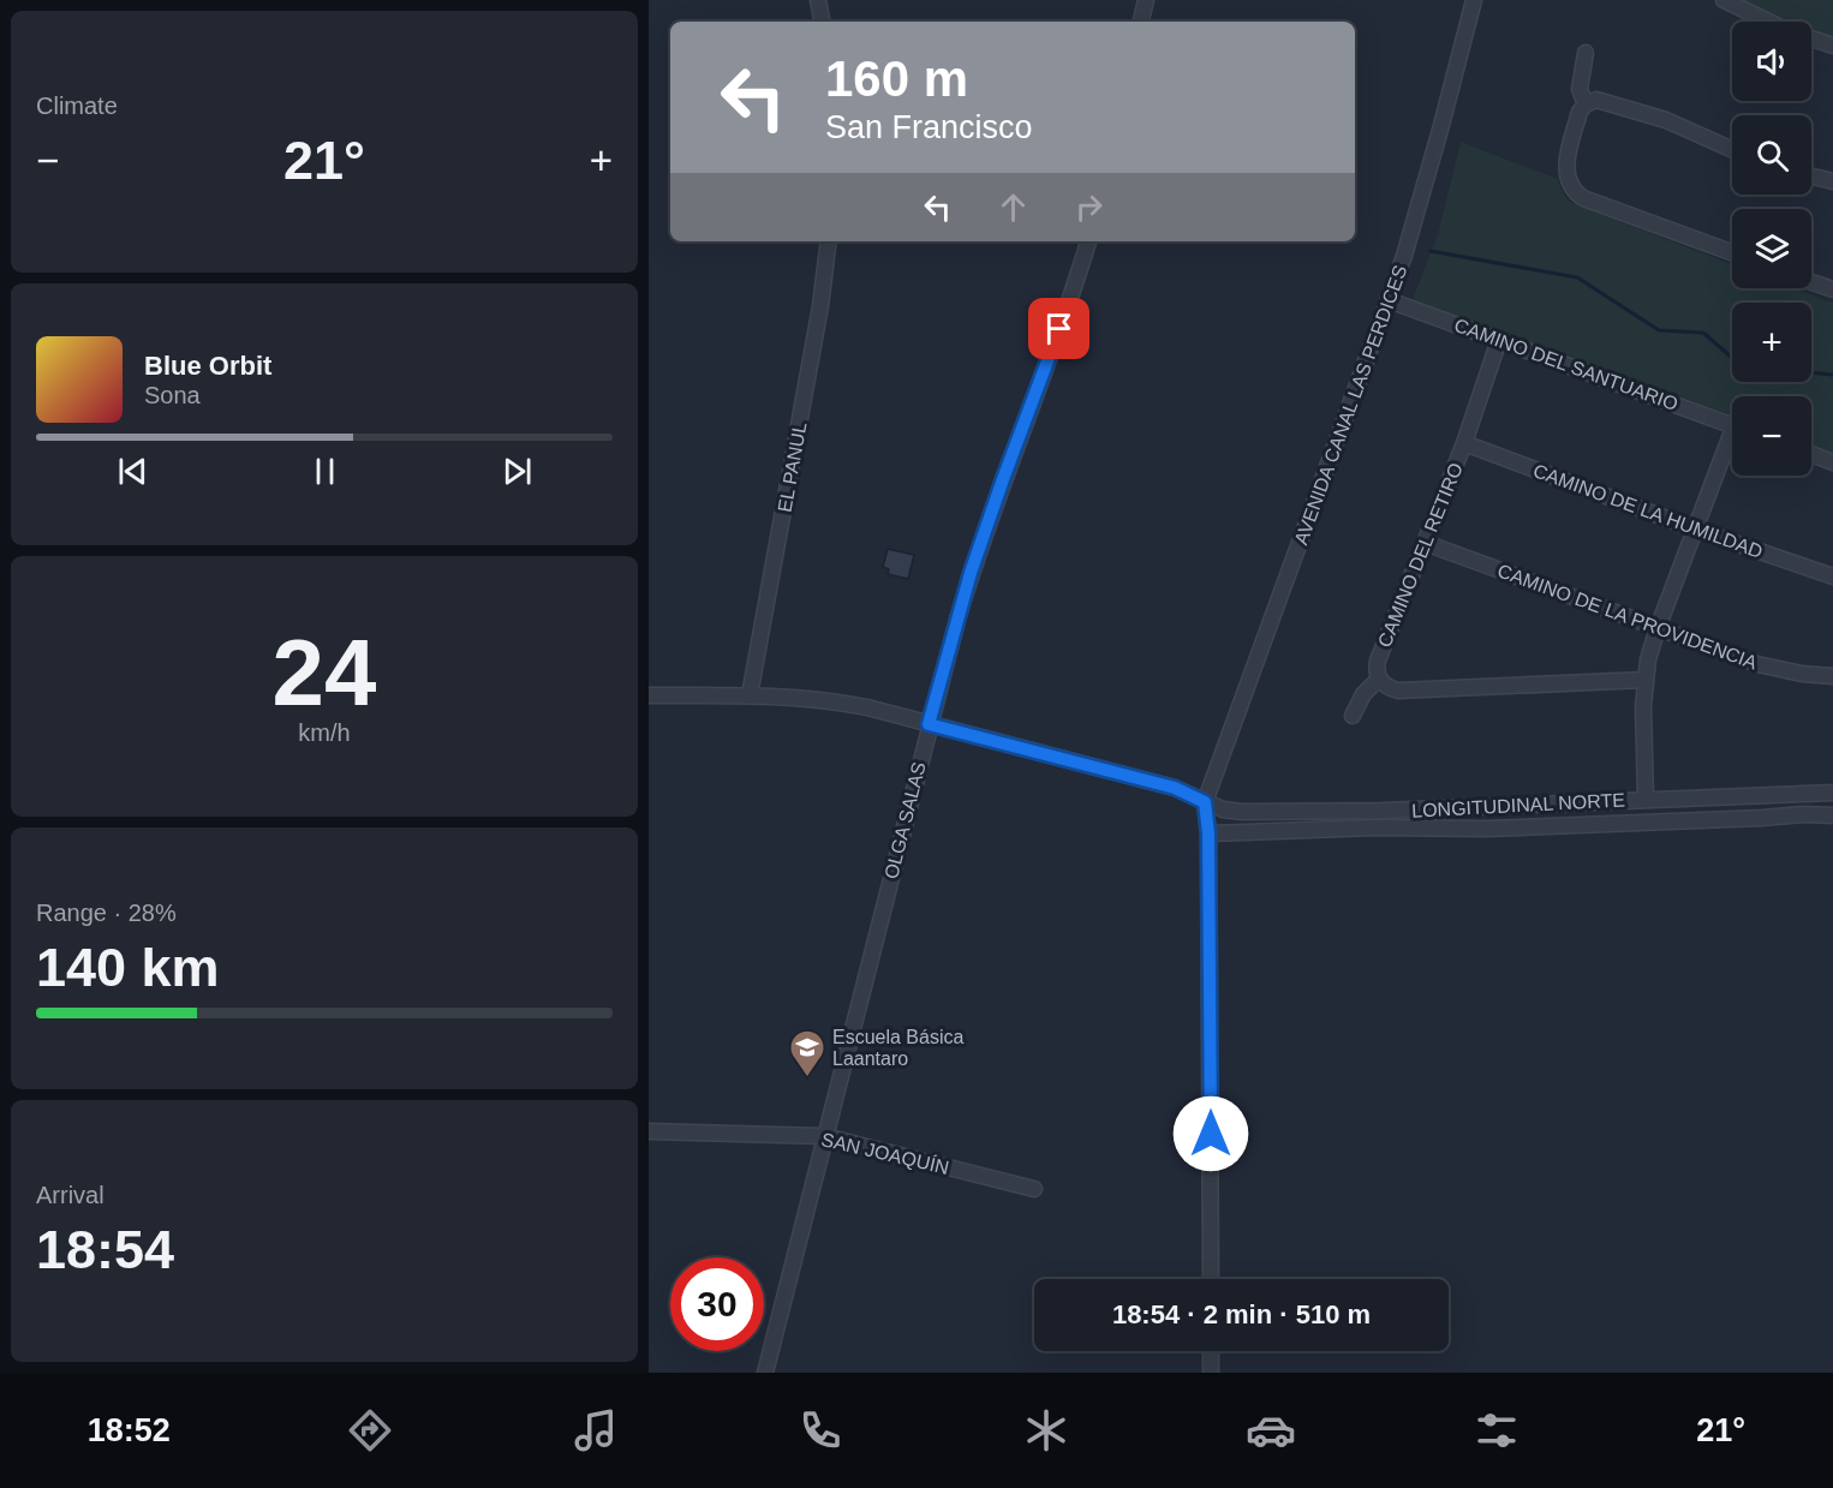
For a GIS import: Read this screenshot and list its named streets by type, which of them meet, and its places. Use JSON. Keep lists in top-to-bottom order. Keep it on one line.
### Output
{"streets":{"street":["CAMINO DEL SANTUARIO","AVENIDA CANAL LAS PERDICES","EL PANUL","CAMINO DE LA HUMILDAD","CAMINO DEL RETIRO","CAMINO DE LA PROVIDENCIA","LONGITUDINAL NORTE","OLGA SALAS","SAN JOAQUÍN"]},"crossings":[["CAMINO DEL SANTUARIO","AVENIDA CANAL LAS PERDICES"],["CAMINO DEL SANTUARIO","CAMINO DEL RETIRO"],["AVENIDA CANAL LAS PERDICES","LONGITUDINAL NORTE"],["EL PANUL","LONGITUDINAL NORTE"],["CAMINO DE LA HUMILDAD","CAMINO DEL RETIRO"],["CAMINO DEL RETIRO","CAMINO DE LA PROVIDENCIA"],["LONGITUDINAL NORTE","OLGA SALAS"],["OLGA SALAS","SAN JOAQUÍN"]],"places":{"school or university":["Escuela Básica Laantaro"]},"page":{"tile":["Climate",["24","km/h"],["Range · 28%","140 km"],["Arrival","18:54"]],"map_buttons":["+","−"],"turn":["160 m","San Francisco"],"heat":["−","21°","+"],"song":["Blue Orbit","Sona"],"limit":"30","trip":"18:54 · 2 min · 510 m","tabs":["18:52","21°"]}}
